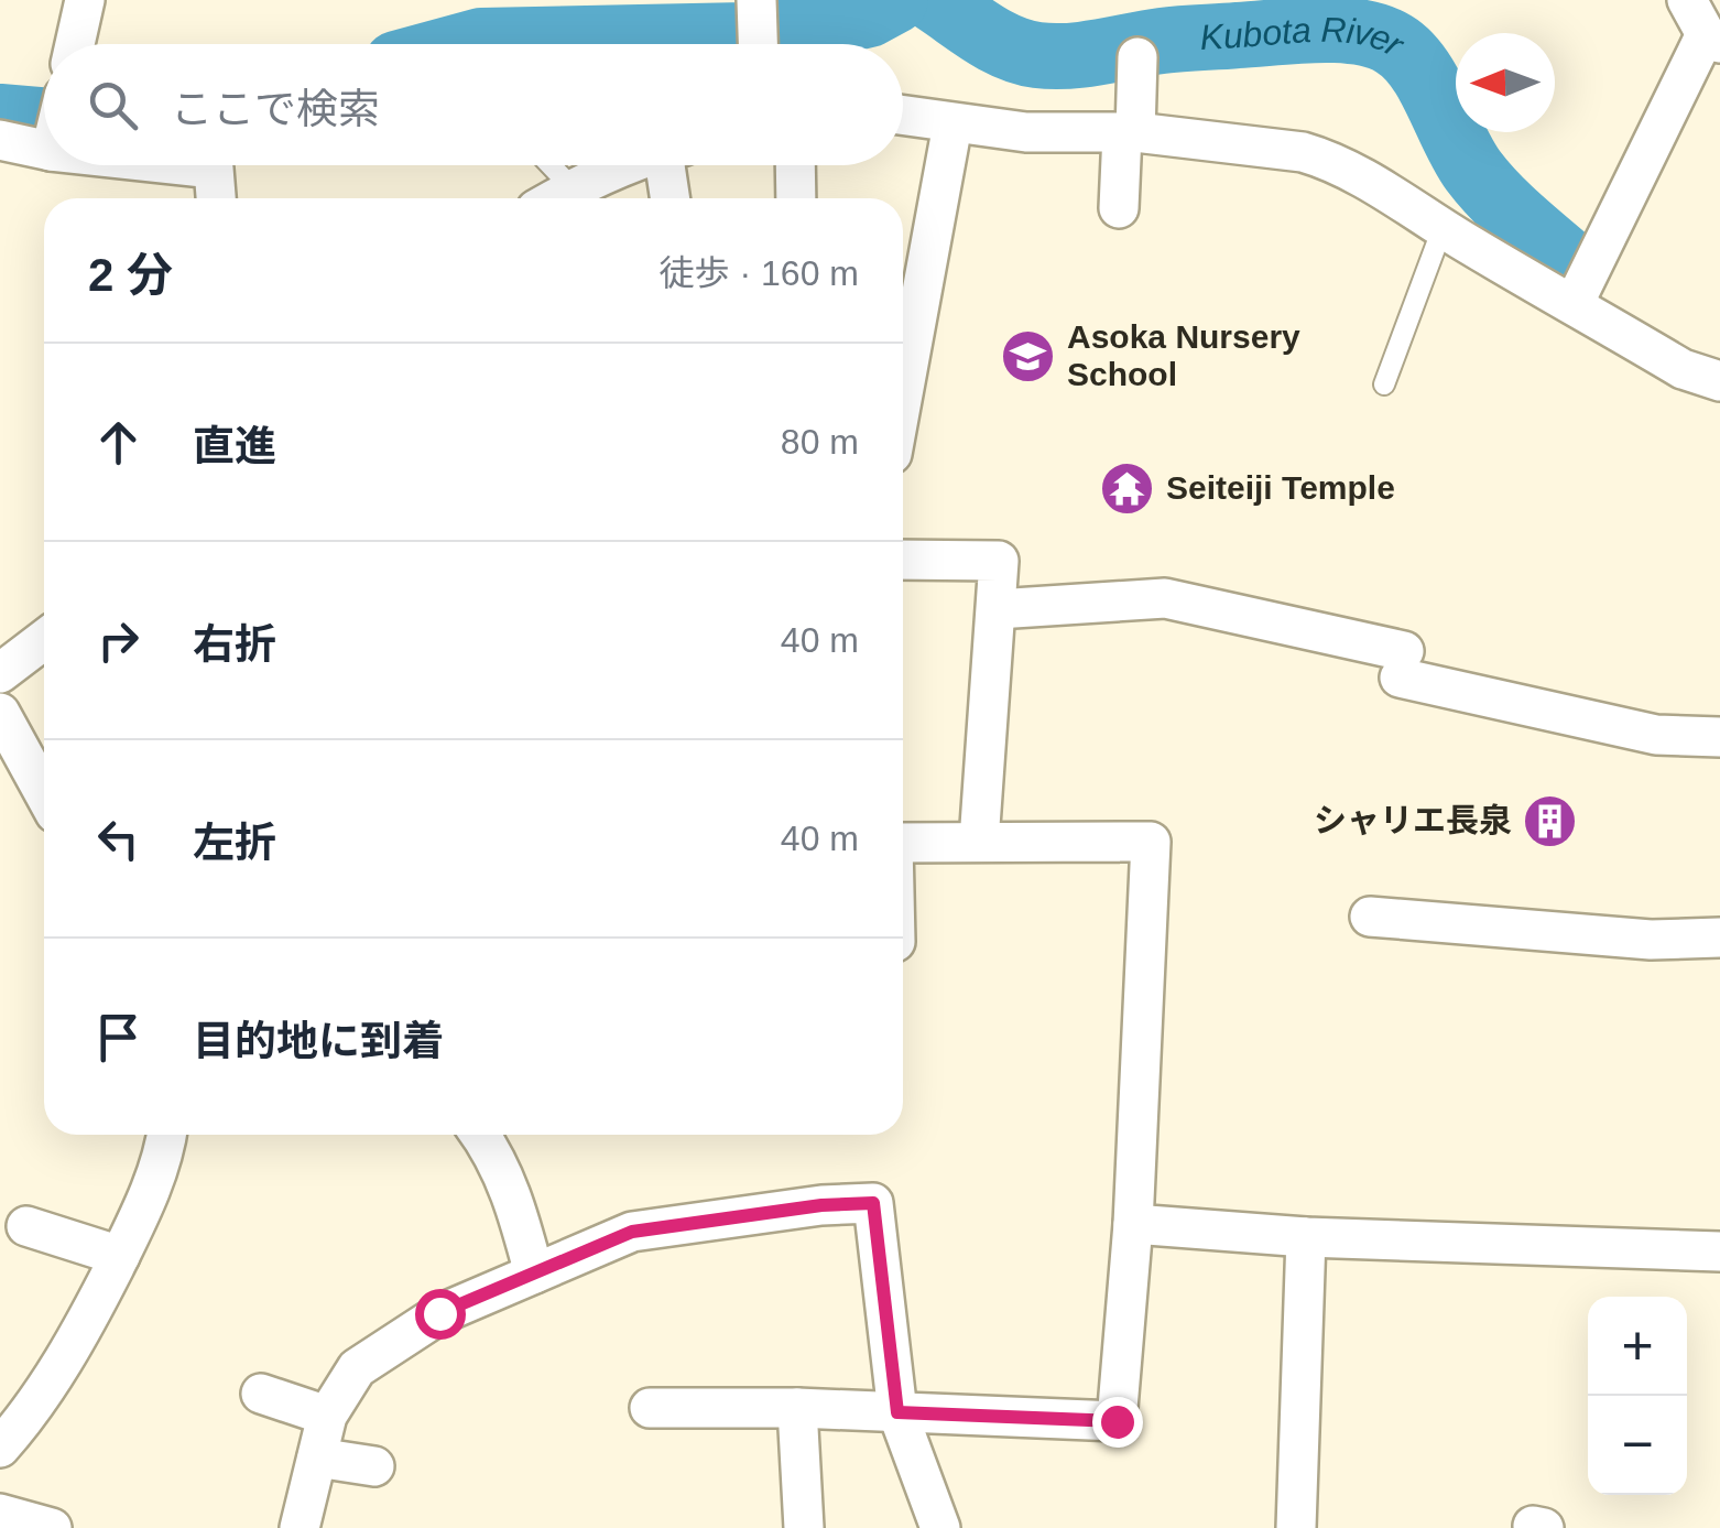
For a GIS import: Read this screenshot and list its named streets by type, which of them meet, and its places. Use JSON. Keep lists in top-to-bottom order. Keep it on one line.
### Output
{"water":["Kubota River"],"places":{"school or university":["Asoka Nursery School"],"temple":["Seiteiji Temple"],"building":["シャリエ長泉"]},"north":"left","page":{"search":"ここで検索","heading":["2 分","徒歩 · 160 m"],"list":[["直進","80 m"],["右折","40 m"],["左折","40 m"],"目的地に到着"],"map_buttons":["+","−"]}}
